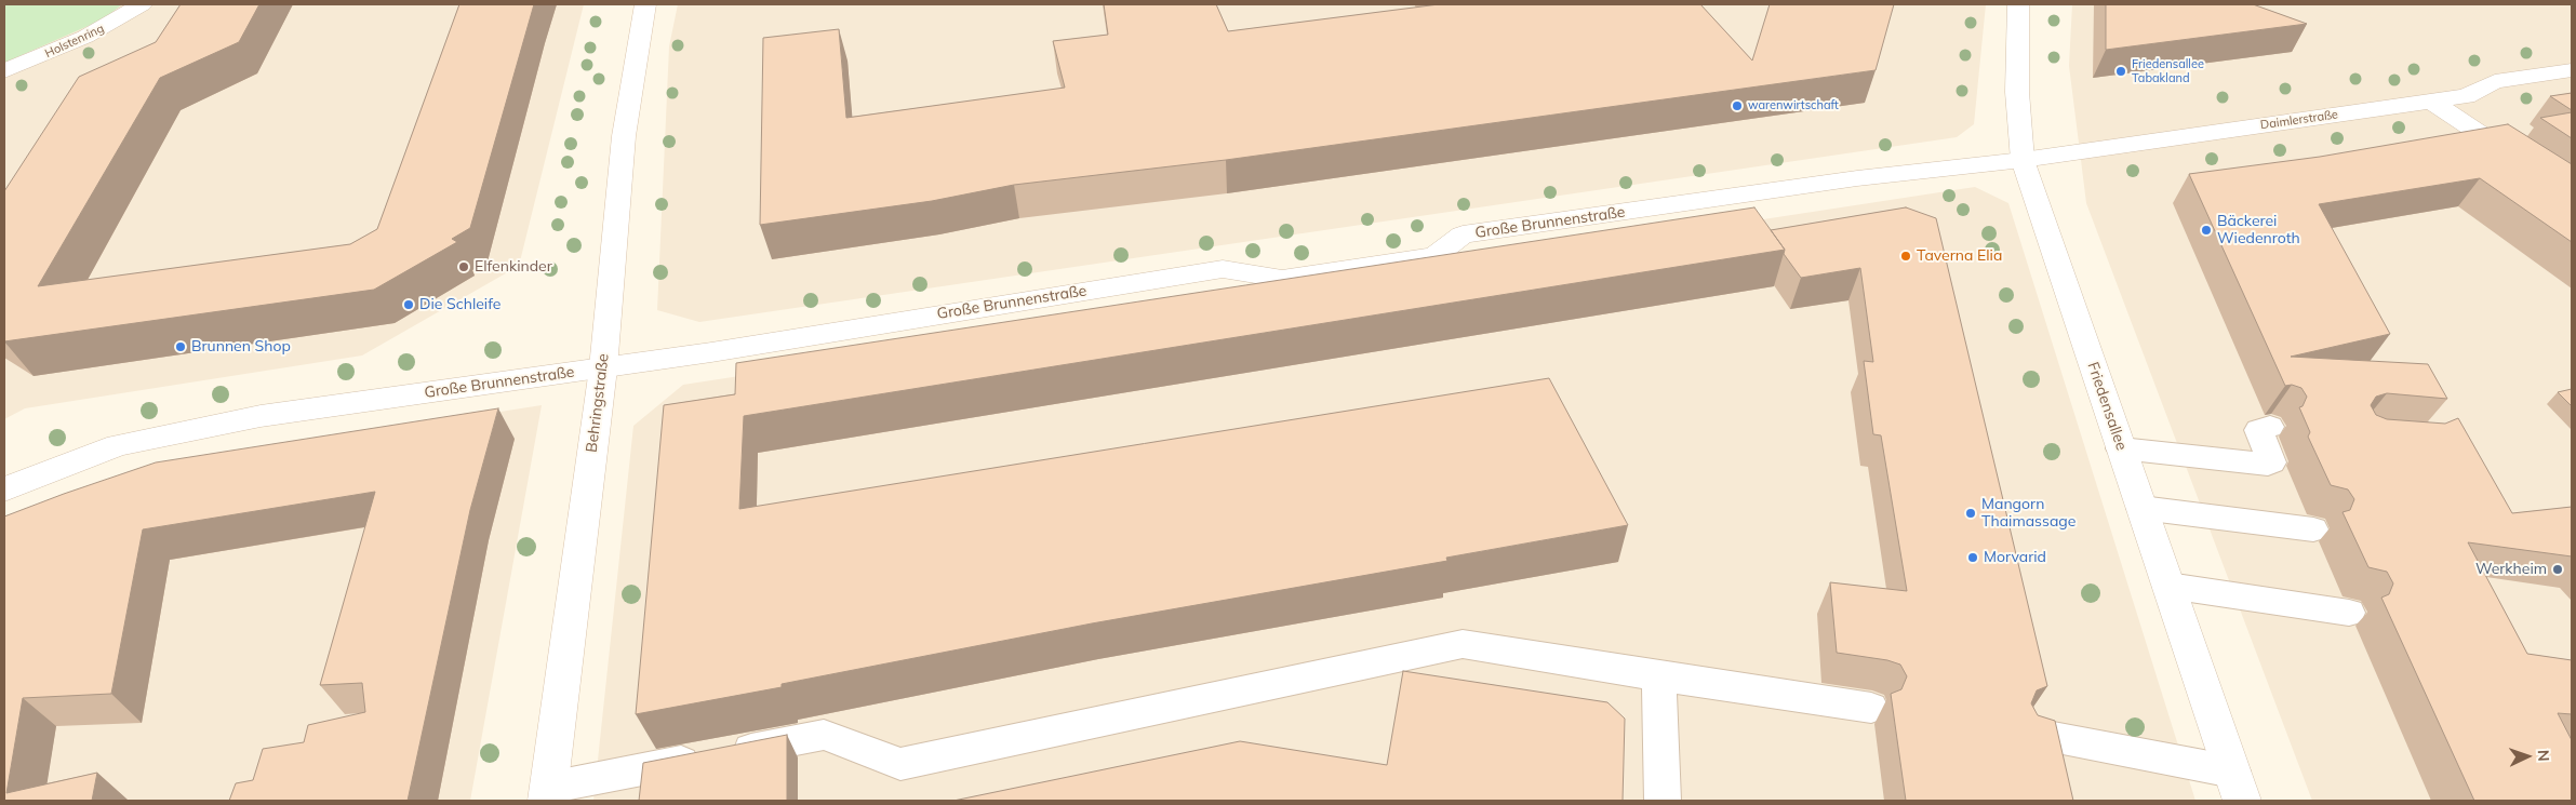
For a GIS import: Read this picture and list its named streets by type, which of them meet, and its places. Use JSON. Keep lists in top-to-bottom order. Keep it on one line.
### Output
{"streets":{"street":["Holstenring","Daimlerstraße","Große Brunnenstraße","Behringstraße","Friedensallee"]},"crossings":[["Daimlerstraße","Große Brunnenstraße"],["Daimlerstraße","Friedensallee"],["Große Brunnenstraße","Behringstraße"],["Große Brunnenstraße","Friedensallee"]],"places":["Friedensallee Tabakland","warenwirtschaft","Bäckerei Wiedenroth","Taverna Elia","Elfenkinder","Die Schleife","Brunnen Shop","Mangorn Thaimassage","Morvarid","Werkheim"],"north":"right"}
